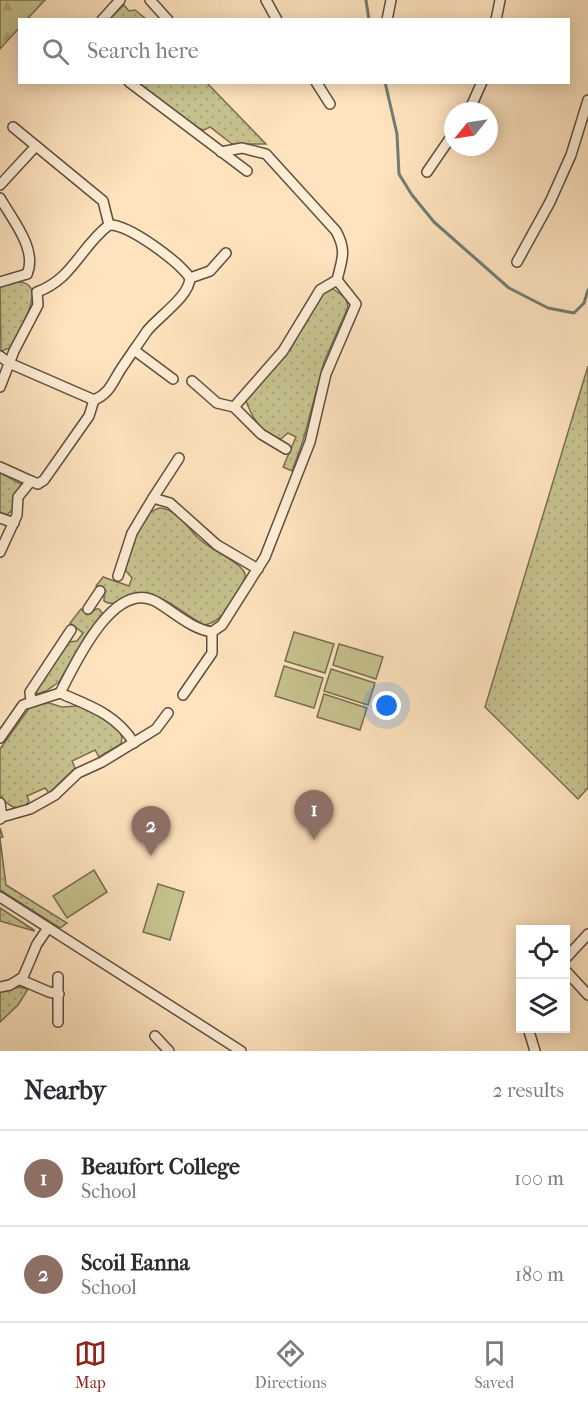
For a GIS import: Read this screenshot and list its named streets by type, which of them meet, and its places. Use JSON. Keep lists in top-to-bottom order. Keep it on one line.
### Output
{"north":"bottom left","page":{"search":"Search here","pins":["1","2"],"heading":["Nearby","2 results"],"list":[{"mark":"1","name":"Beaufort College","note":"School","value":"100 m"},{"mark":"2","name":"Scoil Eanna","note":"School","value":"180 m"}],"nav":["Map","Directions","Saved"]}}
